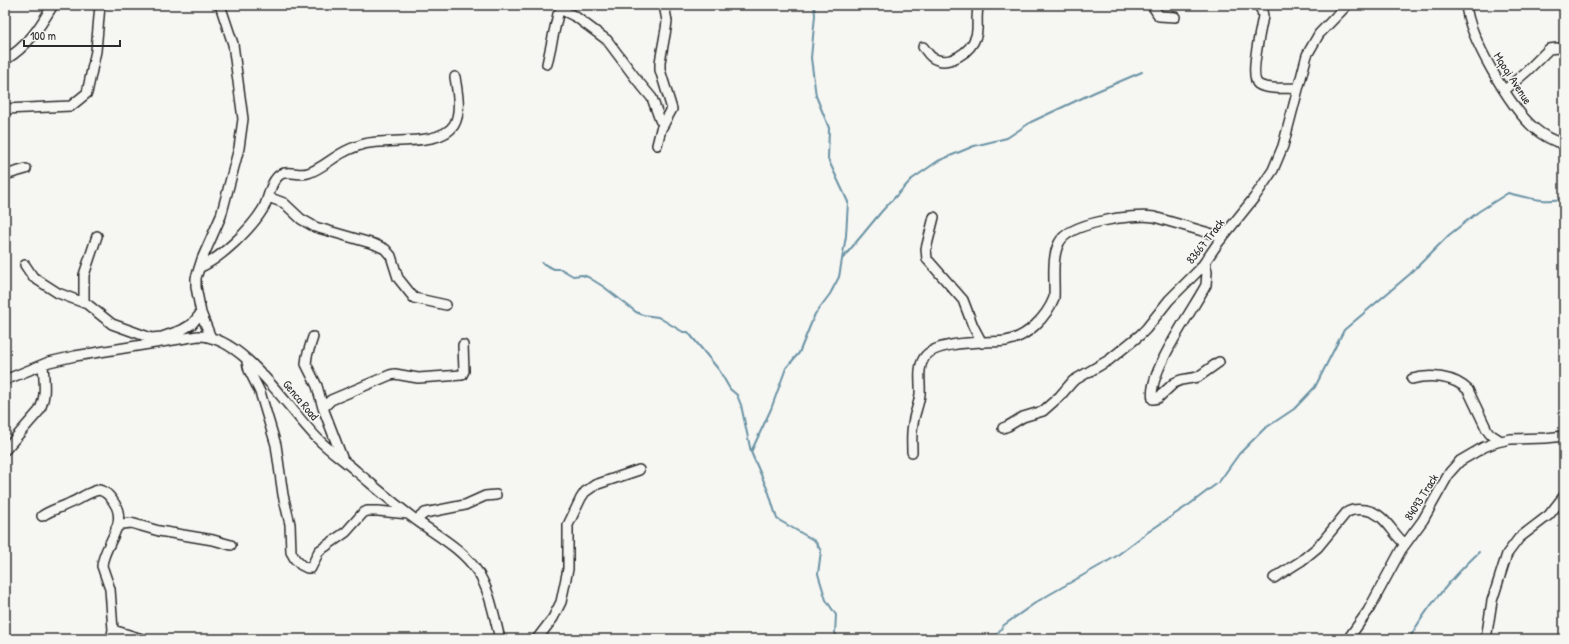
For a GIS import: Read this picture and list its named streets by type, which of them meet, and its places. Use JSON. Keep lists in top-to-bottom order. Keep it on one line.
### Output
{"streets":{"street":["Mqoqi Avenue","83667 Track","Genca Road","84093 Track"]},"scale_bar":"100 m"}
